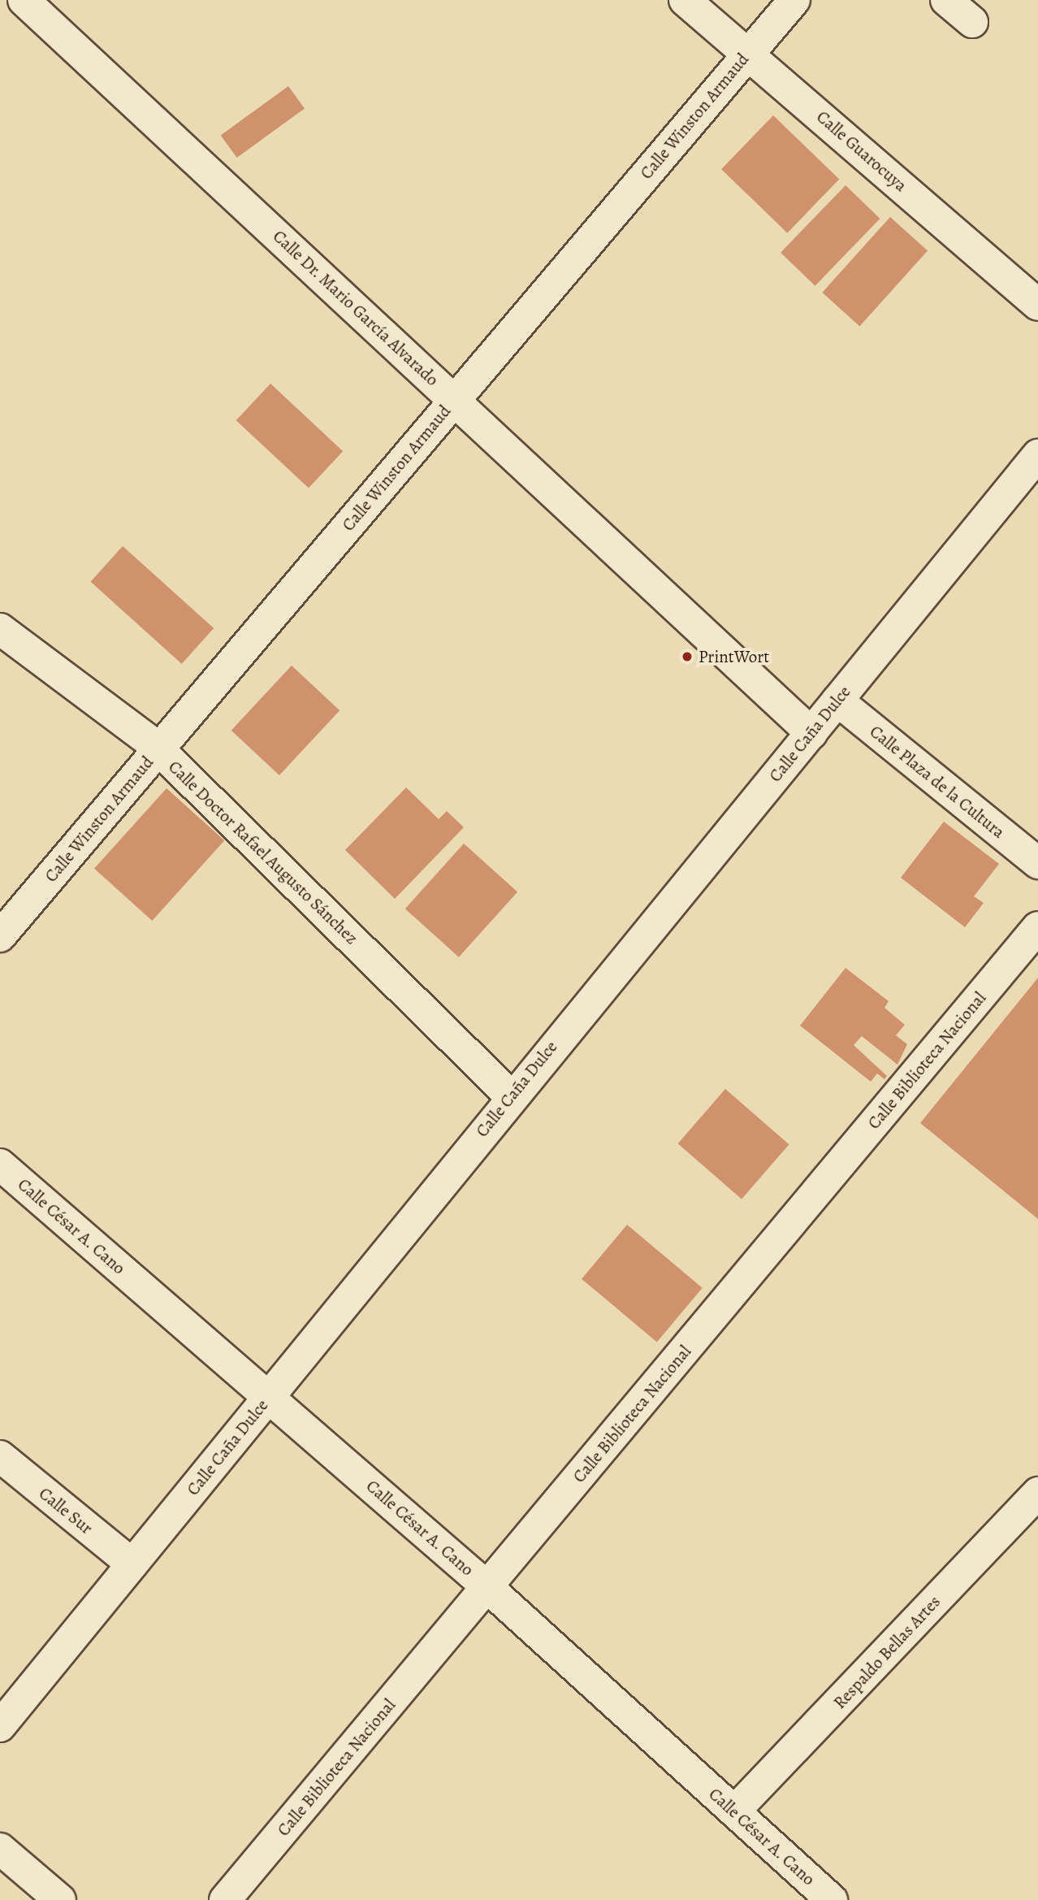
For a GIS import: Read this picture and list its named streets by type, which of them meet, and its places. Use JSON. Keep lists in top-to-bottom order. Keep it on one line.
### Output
{"streets":{"street":["Calle Winston Armaud","Calle Guarocuya","Calle Dr. Mario García Alvarado","Calle Caña Dulce","Calle Plaza de la Cultura","Calle Doctor Rafael Augusto Sánchez","Calle Biblioteca Nacional","Calle César A. Cano","Calle Sur","Respaldo Bellas Artes"]},"crossings":[["Calle Winston Armaud","Calle Guarocuya"],["Calle Winston Armaud","Calle Dr. Mario García Alvarado"],["Calle Winston Armaud","Calle Doctor Rafael Augusto Sánchez"],["Calle Dr. Mario García Alvarado","Calle Caña Dulce"],["Calle Caña Dulce","Calle Plaza de la Cultura"],["Calle Caña Dulce","Calle Doctor Rafael Augusto Sánchez"],["Calle Caña Dulce","Calle César A. Cano"],["Calle Caña Dulce","Calle Sur"],["Calle Biblioteca Nacional","Calle César A. Cano"],["Calle César A. Cano","Respaldo Bellas Artes"]],"places":["PrintWort"]}
